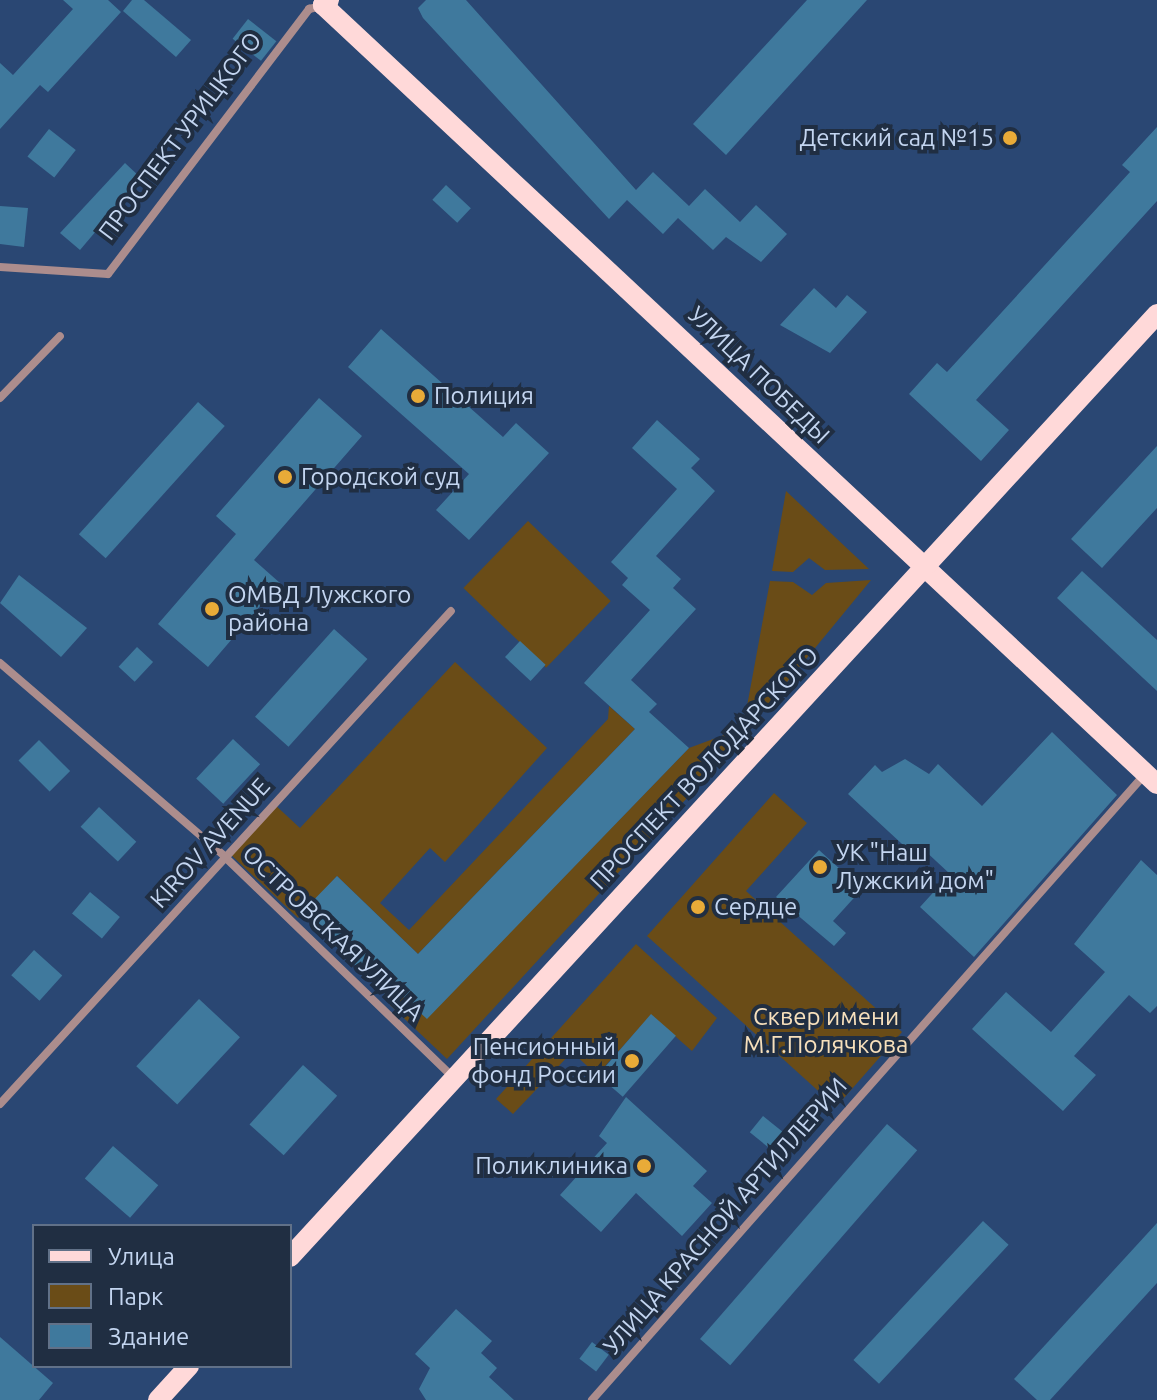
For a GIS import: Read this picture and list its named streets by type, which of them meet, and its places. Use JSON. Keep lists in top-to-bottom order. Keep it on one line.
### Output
{"streets":{"main road":["УЛИЦА ПОБЕДЫ","ПРОСПЕКТ ВОЛОДАРСКОГО"],"street":["ПРОСПЕКТ УРИЦКОГО","KIROV AVENUE","ОСТРОВСКАЯ УЛИЦА","УЛИЦА КРАСНОЙ АРТИЛЛЕРИИ"]},"crossings":[["ПРОСПЕКТ УРИЦКОГО","УЛИЦА ПОБЕДЫ"],["УЛИЦА ПОБЕДЫ","ПРОСПЕКТ ВОЛОДАРСКОГО"],["УЛИЦА ПОБЕДЫ","УЛИЦА КРАСНОЙ АРТИЛЛЕРИИ"],["ПРОСПЕКТ ВОЛОДАРСКОГО","ОСТРОВСКАЯ УЛИЦА"],["KIROV AVENUE","ОСТРОВСКАЯ УЛИЦА"]],"parks":["Сквер имени М.Г.Полячкова"],"places":["Детский сад №15","Полиция","Городской суд","ОМВД Лужского района","УК \"Наш Лужский дом\"","Сердце","Пенсионный фонд России","Поликлиника"],"legend":["Улица","Парк","Здание"]}
